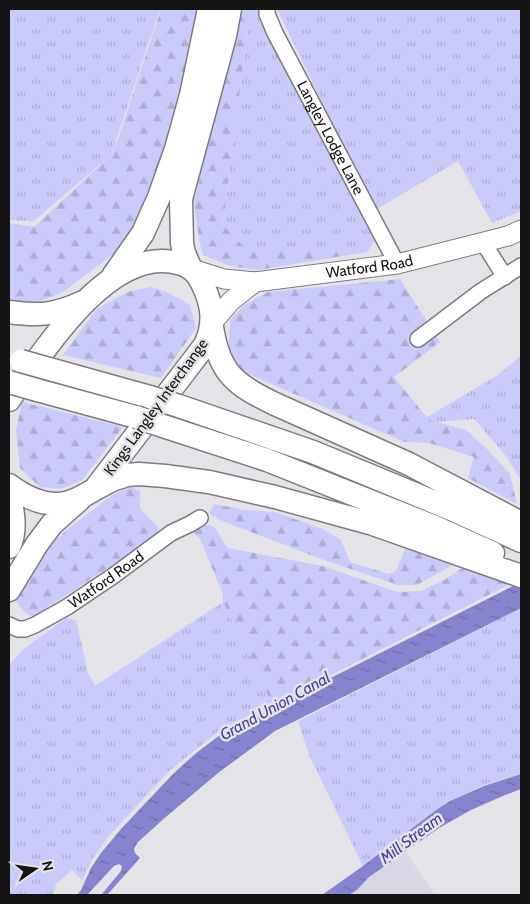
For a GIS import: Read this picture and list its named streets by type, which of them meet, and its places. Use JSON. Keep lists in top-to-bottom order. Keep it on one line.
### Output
{"streets":{"highway":["Kings Langley Interchange"],"main road":["Watford Road"],"street":["Langley Lodge Lane"]},"crossings":[["Langley Lodge Lane","Watford Road"],["Watford Road","Kings Langley Interchange"]],"water":["Grand Union Canal","Mill Stream"],"north":"right"}
